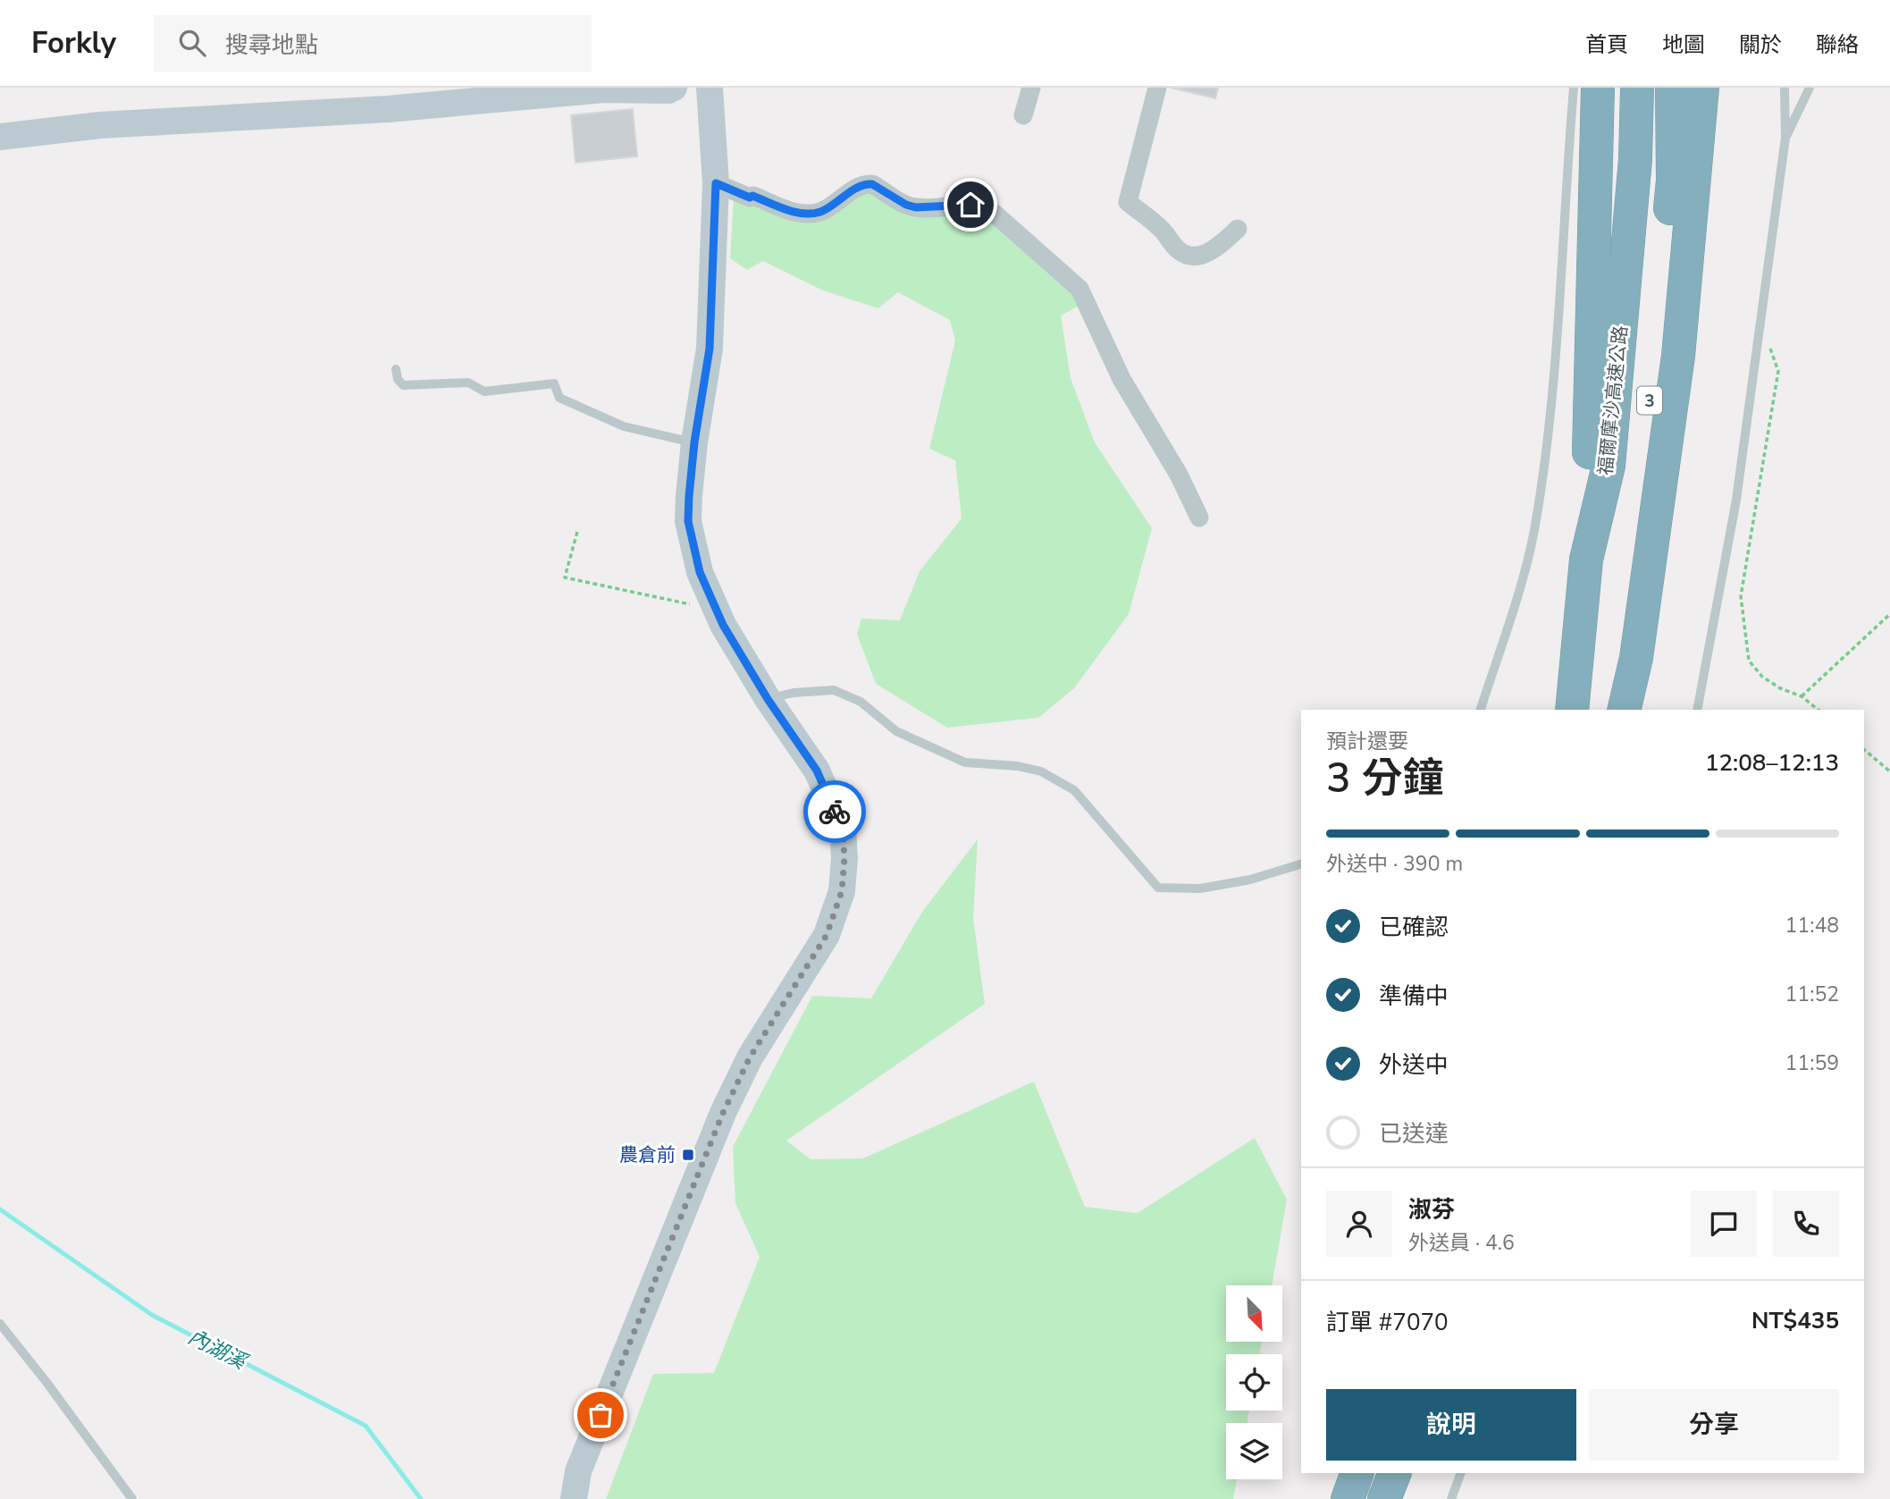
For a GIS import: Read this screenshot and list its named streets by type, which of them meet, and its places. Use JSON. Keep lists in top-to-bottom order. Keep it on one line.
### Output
{"streets":{"highway":["福爾摩沙高速公路","3"]},"water":["內湖溪"],"places":{"transit":["農倉前"]},"north":"bottom right","page":{"header":"Forkly","search":"搜尋地點","nav":["首頁","地圖","關於","聯絡"],"heading":["3 分鐘","預計還要","12:08–12:13"],"panel":["淑芬","外送員 · 4.6","訂單 #7070","NT$435"],"bar":"外送中 · 390 m","list":[["已確認","11:48"],["準備中","11:52"],["外送中","11:59"],"已送達"],"buttons":["說明","分享"]}}
